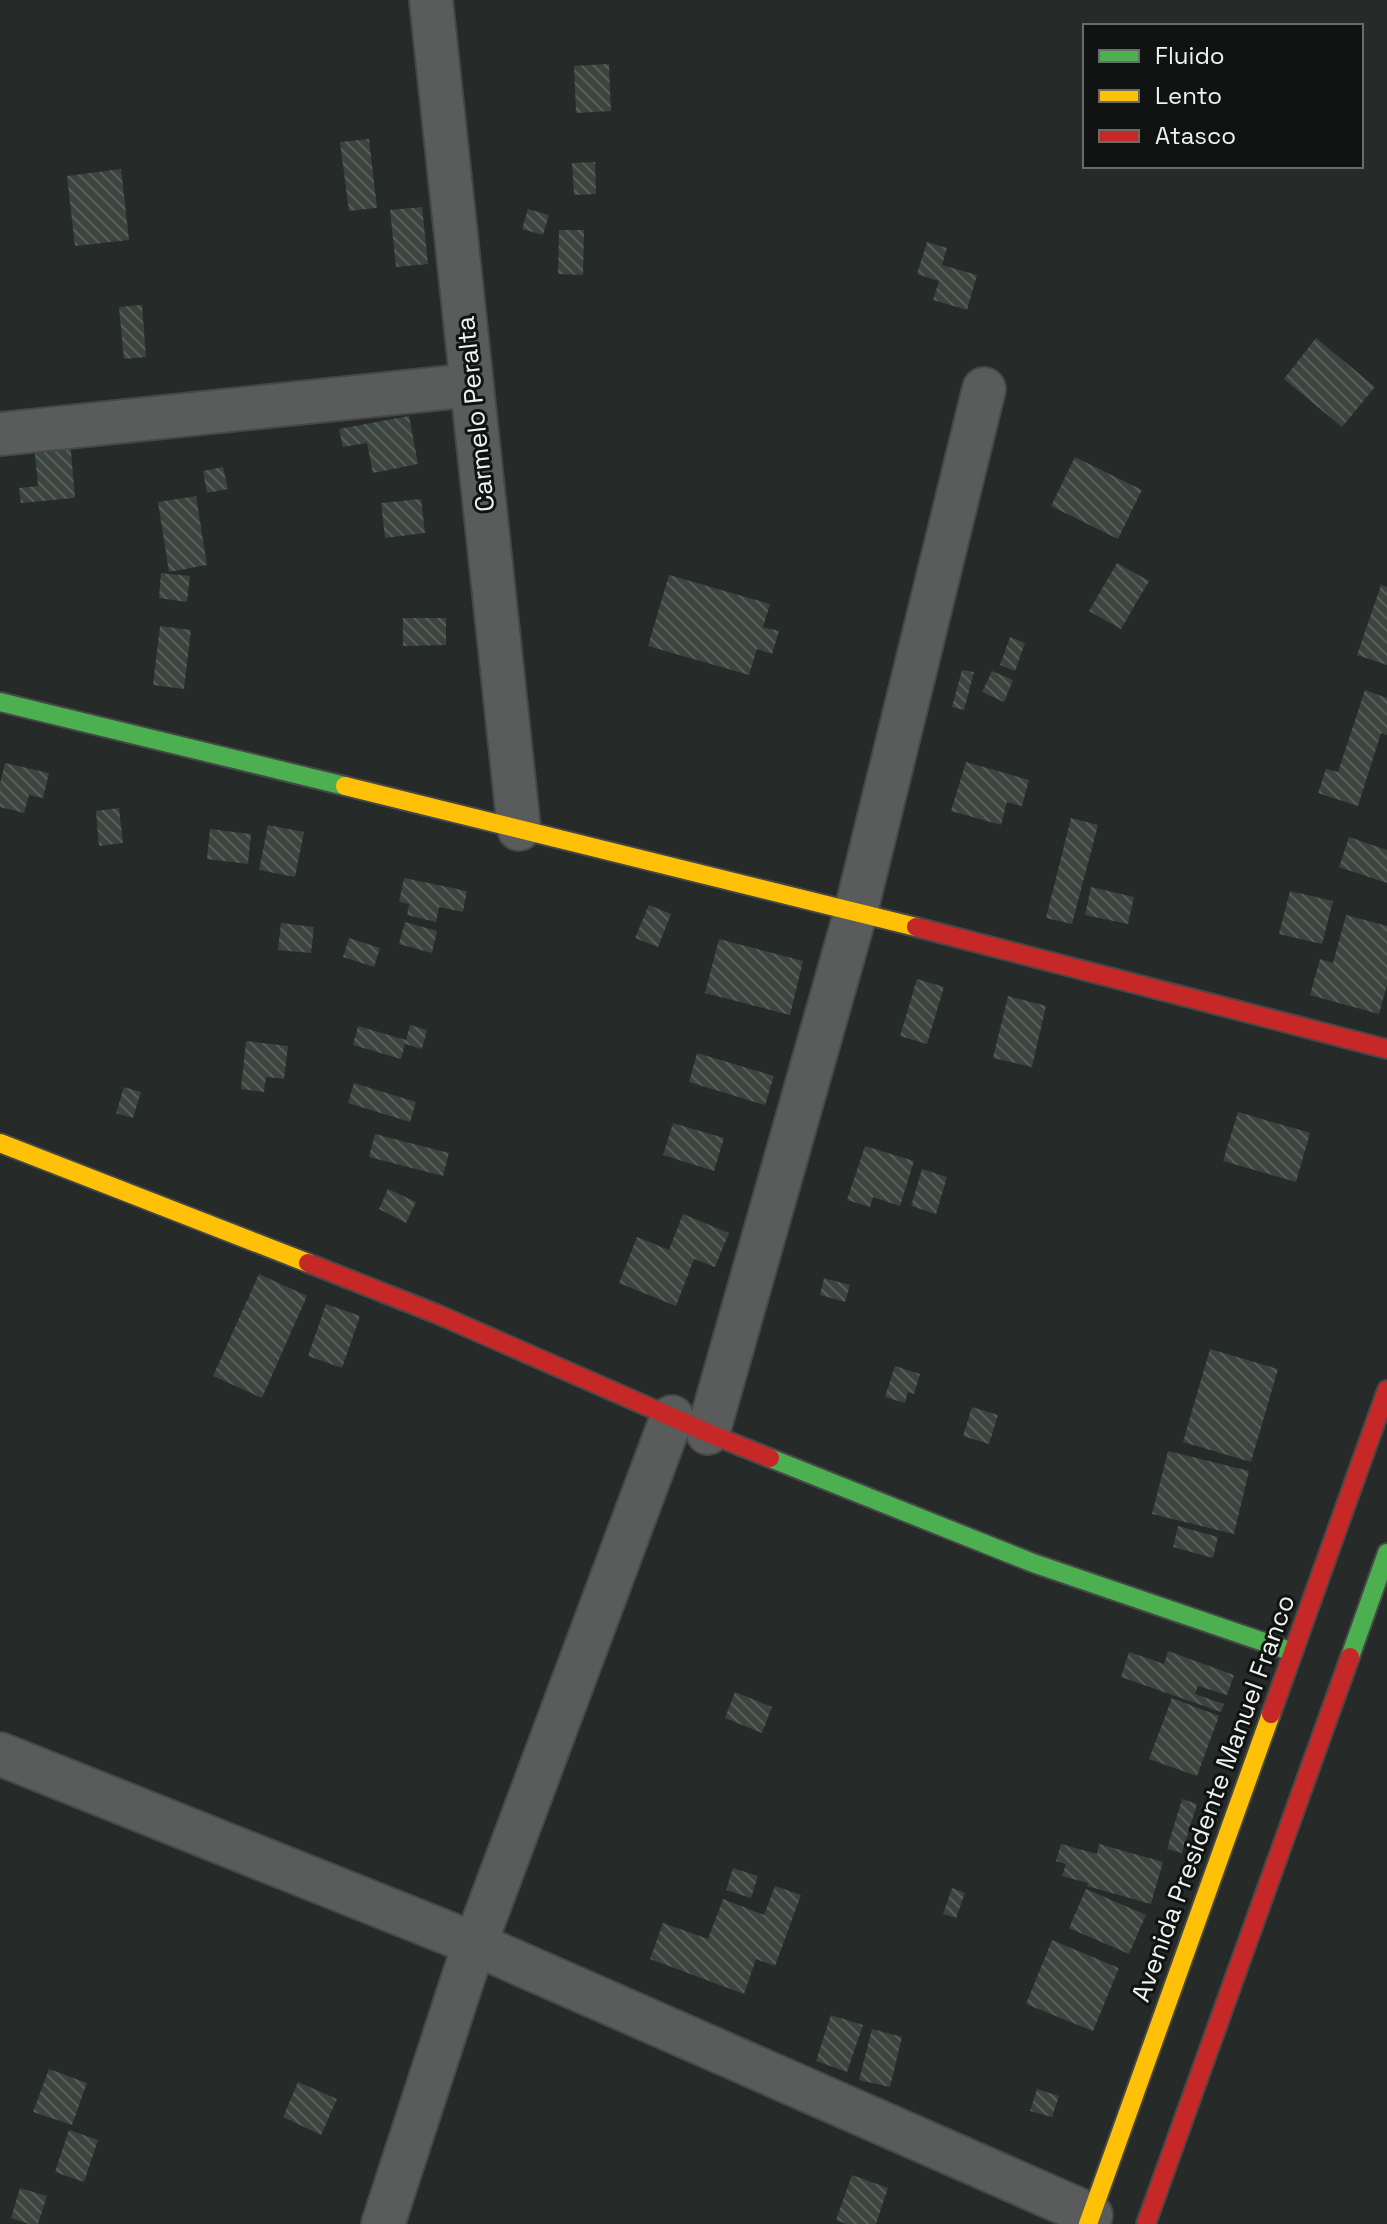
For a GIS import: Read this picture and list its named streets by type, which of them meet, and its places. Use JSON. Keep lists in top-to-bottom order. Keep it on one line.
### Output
{"streets":{"street":["Carmelo Peralta","Avenida Presidente Manuel Franco"]},"legend":["Fluido","Lento","Atasco"]}
